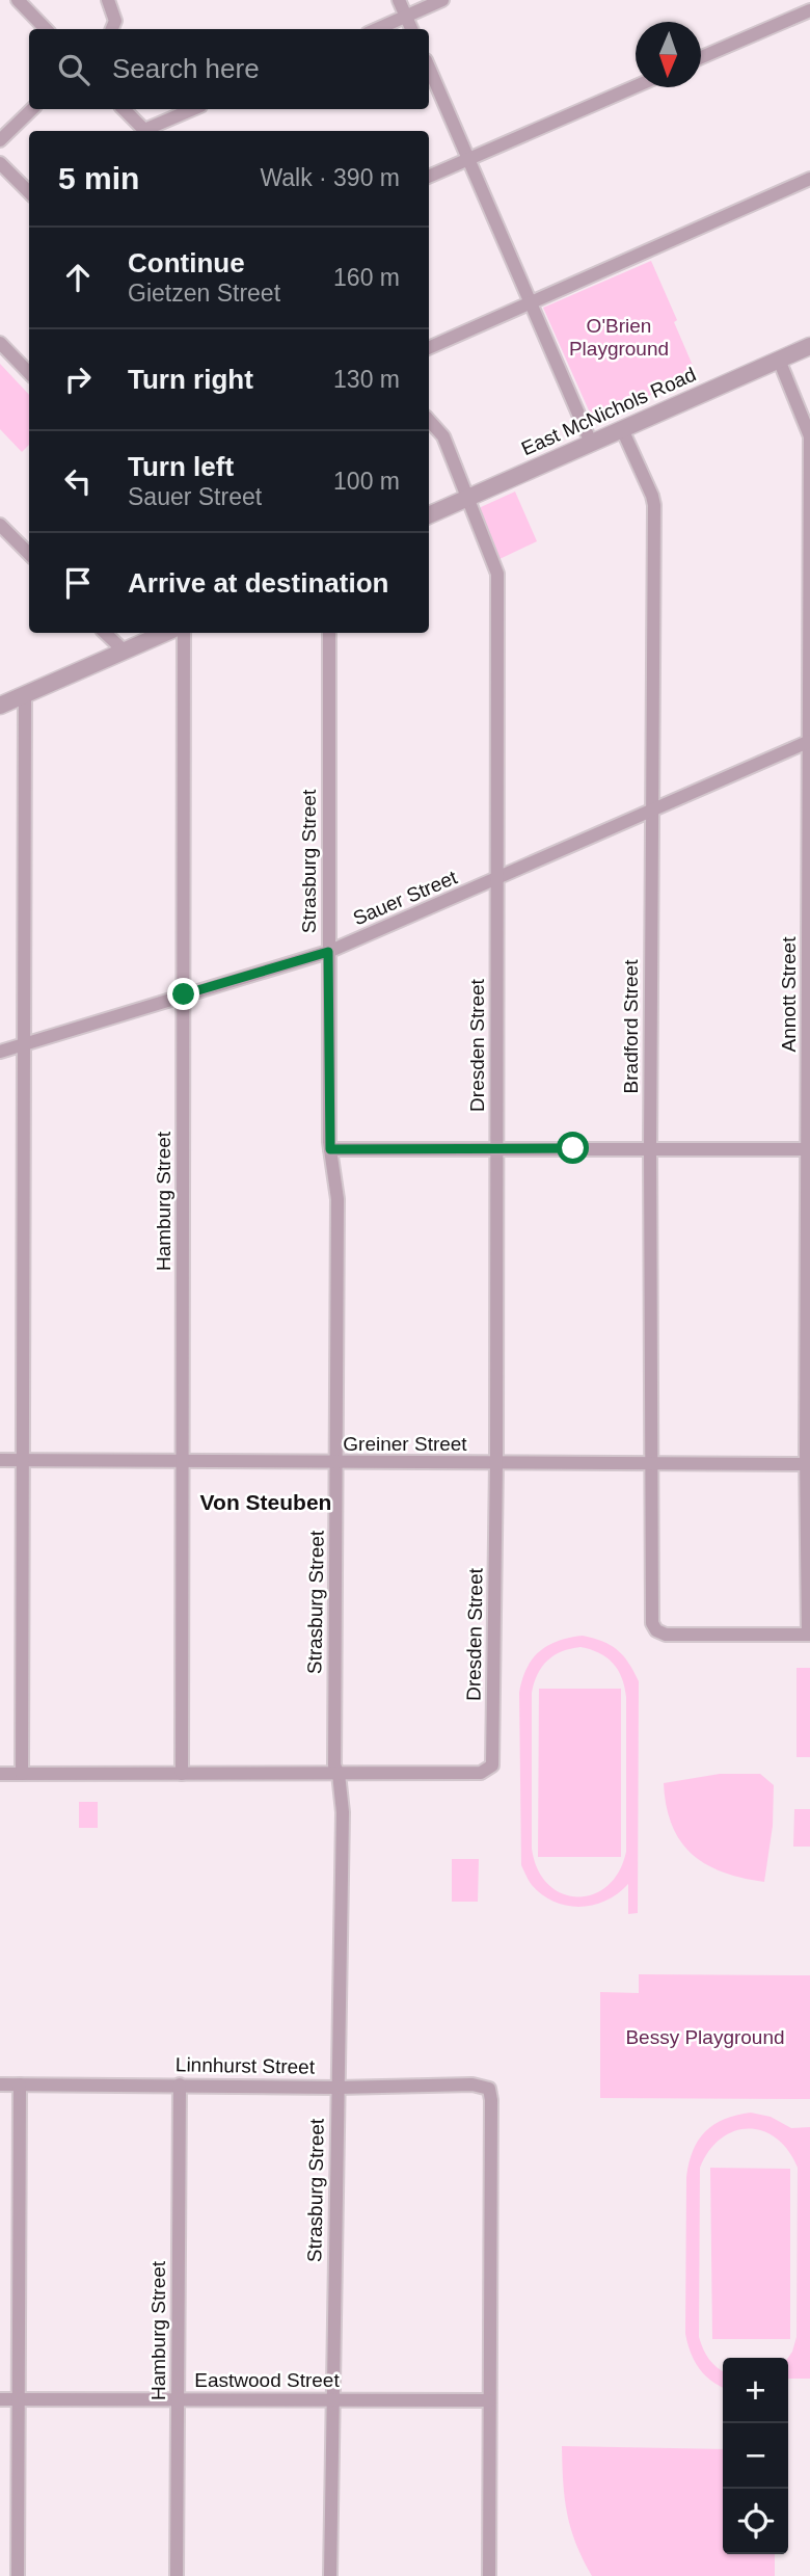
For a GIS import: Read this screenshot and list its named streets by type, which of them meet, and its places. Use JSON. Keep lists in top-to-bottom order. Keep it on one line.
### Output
{"streets":{"street":["East McNichols Road","Strasburg Street","Sauer Street","Annott Street","Bradford Street","Dresden Street","Hamburg Street","Greiner Street","Linnhurst Street","Eastwood Street"]},"crossings":[["East McNichols Road","Annott Street"],["East McNichols Road","Bradford Street"],["East McNichols Road","Dresden Street"],["Strasburg Street","Sauer Street"],["Strasburg Street","Dresden Street"],["Strasburg Street","Greiner Street"],["Strasburg Street","Linnhurst Street"],["Strasburg Street","Eastwood Street"],["Sauer Street","Annott Street"],["Sauer Street","Bradford Street"],["Sauer Street","Dresden Street"],["Sauer Street","Hamburg Street"],["Annott Street","Bradford Street"],["Annott Street","Greiner Street"],["Bradford Street","Greiner Street"],["Dresden Street","Greiner Street"],["Hamburg Street","Greiner Street"],["Hamburg Street","Linnhurst Street"],["Hamburg Street","Eastwood Street"],["Linnhurst Street","Eastwood Street"]],"districts":["Von Steuben"],"parks":["O'Brien Playground","Bessy Playground"],"north":"bottom","page":{"search":"Search here","heading":["5 min","Walk · 390 m"],"list":[["Continue","Gietzen Street","160 m"],["Turn right","130 m"],["Turn left","Sauer Street","100 m"],"Arrive at destination"],"map_buttons":["+","−"]}}
